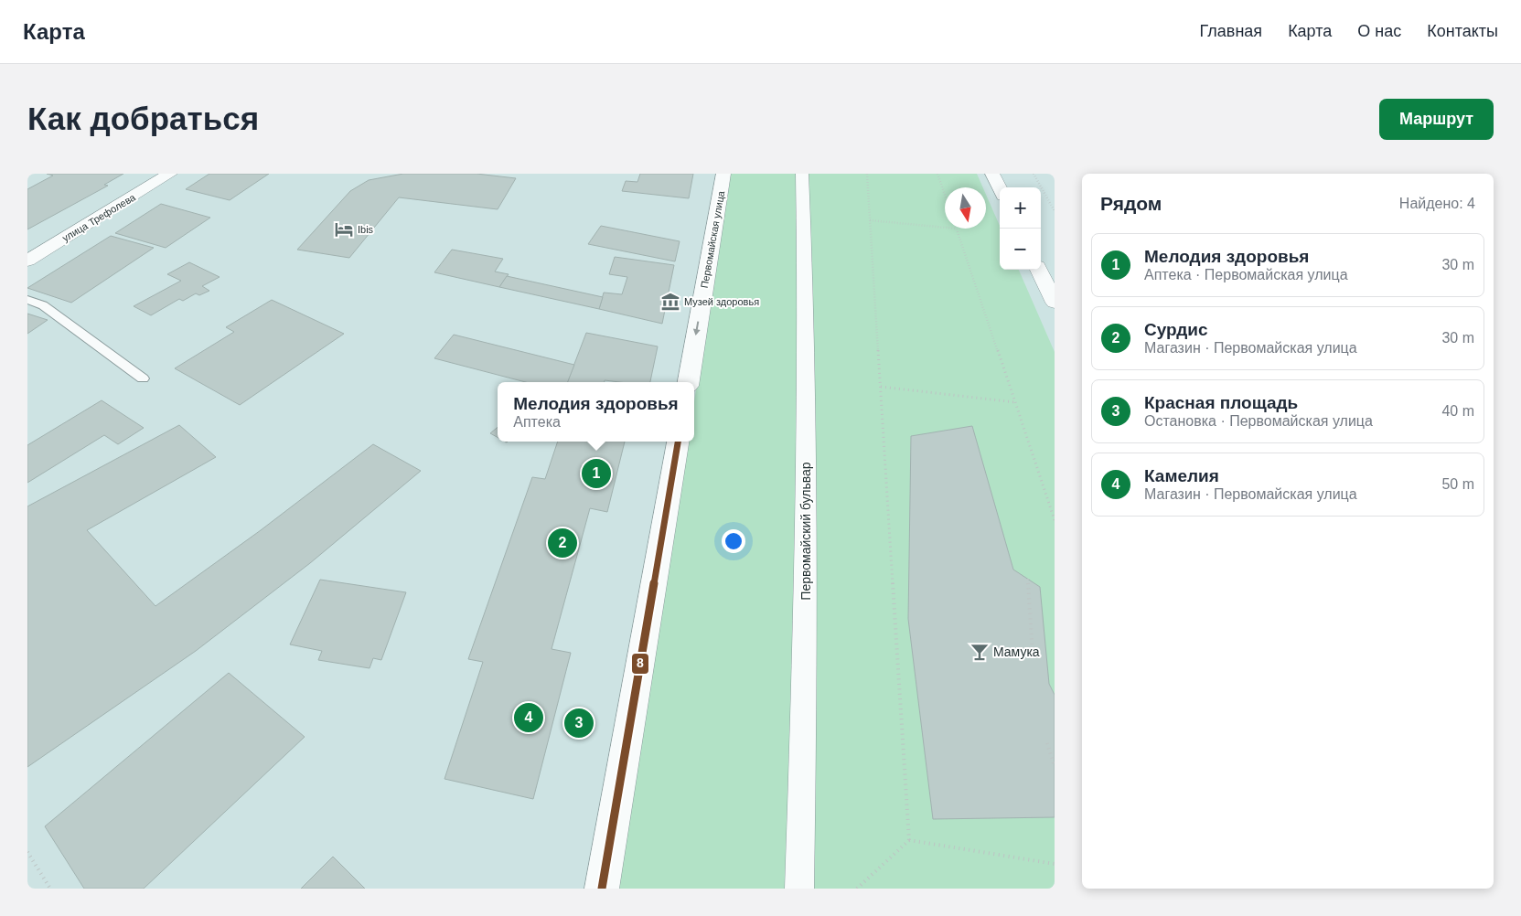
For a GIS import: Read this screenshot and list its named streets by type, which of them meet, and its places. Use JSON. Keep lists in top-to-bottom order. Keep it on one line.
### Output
{"streets":{"main road":["улица Трефолева","Первомайская улица"],"street":["Первомайский бульвар"]},"one_way":["Первомайская улица"],"places":{"hotel":["Ibis"],"museum":["Музей здоровья"],"bar":["Мамука"]},"lines":["transit line 8"],"north":"bottom","page":{"header":"Карта","nav":["Главная","Карта","О нас","Контакты"],"buttons":"Маршрут","title":"Как добраться","heading":["Рядом","Найдено: 4"],"map_buttons":["+","−"],"list":[{"mark":"1","name":"Мелодия здоровья","note":"Аптека · Первомайская улица","value":"30 m"},{"mark":"2","name":"Сурдис","note":"Магазин · Первомайская улица","value":"30 m"},{"mark":"3","name":"Красная площадь","note":"Остановка · Первомайская улица","value":"40 m"},{"mark":"4","name":"Камелия","note":"Магазин · Первомайская улица","value":"50 m"}],"popup":["Мелодия здоровья","Аптека"],"pins":["1","2","4","3"]}}
